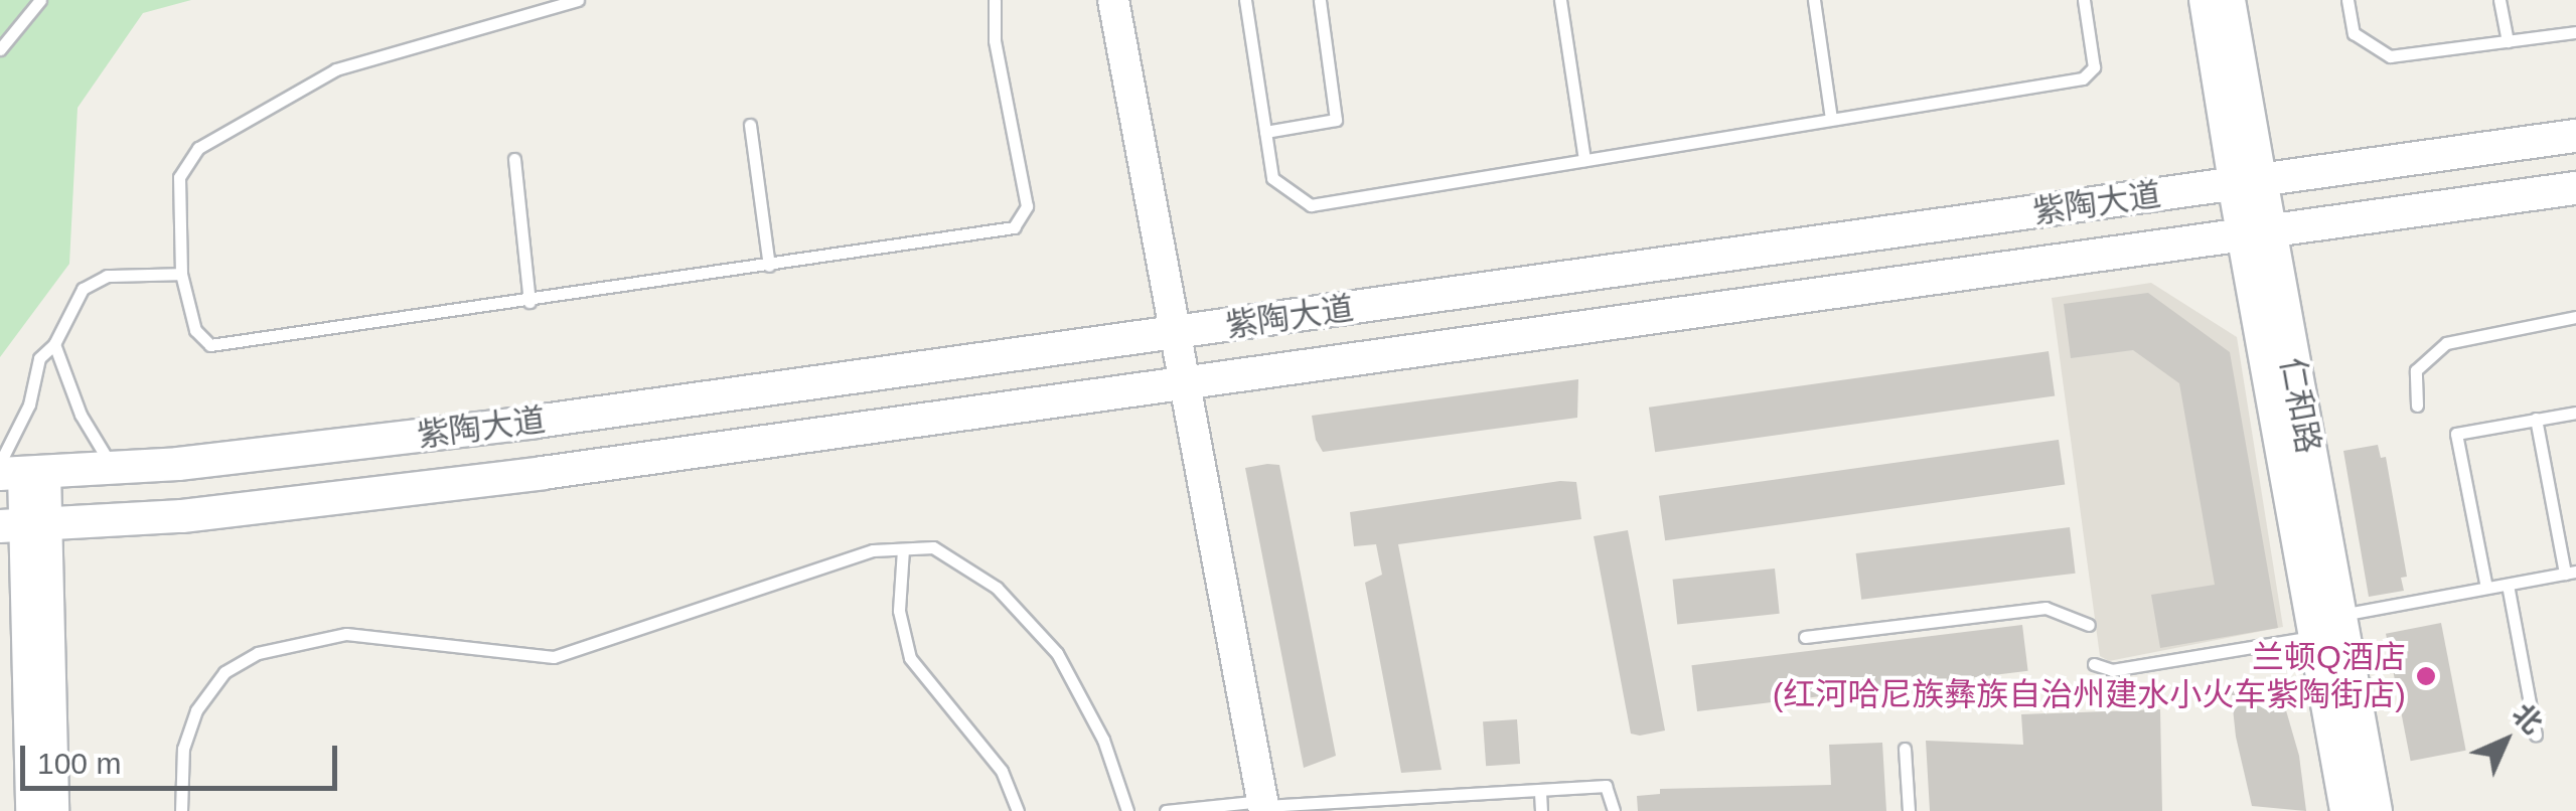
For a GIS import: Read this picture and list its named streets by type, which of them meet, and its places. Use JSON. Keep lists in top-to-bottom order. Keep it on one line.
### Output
{"streets":{"main road":["紫陶大道","仁和路"]},"crossings":[["紫陶大道","仁和路"]],"places":["兰顿Q酒店 (红河哈尼族彝族自治州建水小火车紫陶街店)"],"scale_bar":"100 m","north":"top right"}
